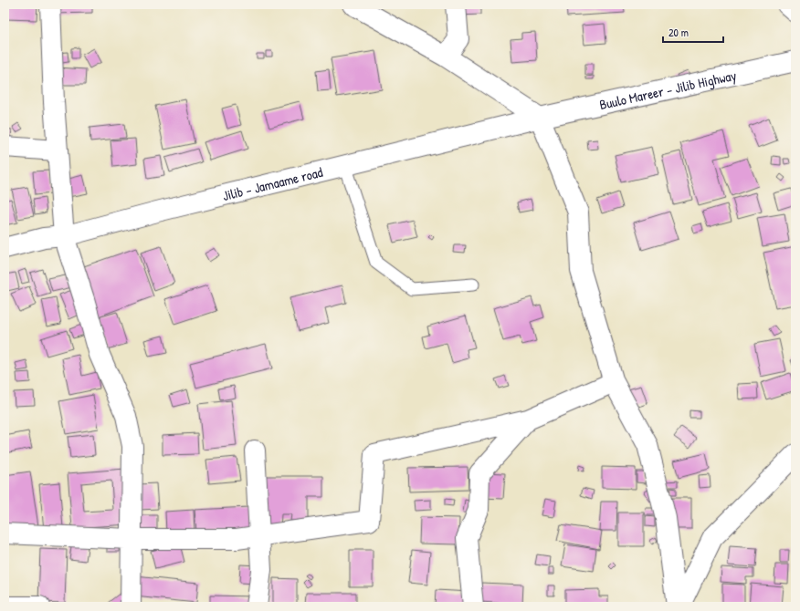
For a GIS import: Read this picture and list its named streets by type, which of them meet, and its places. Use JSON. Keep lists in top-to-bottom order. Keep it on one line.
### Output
{"streets":{"street":["Buulo Mareer - Jilib Highway","Jilib - Jamaame road"]},"crossings":[["Buulo Mareer - Jilib Highway","Jilib - Jamaame road"]],"scale_bar":"20 m"}
